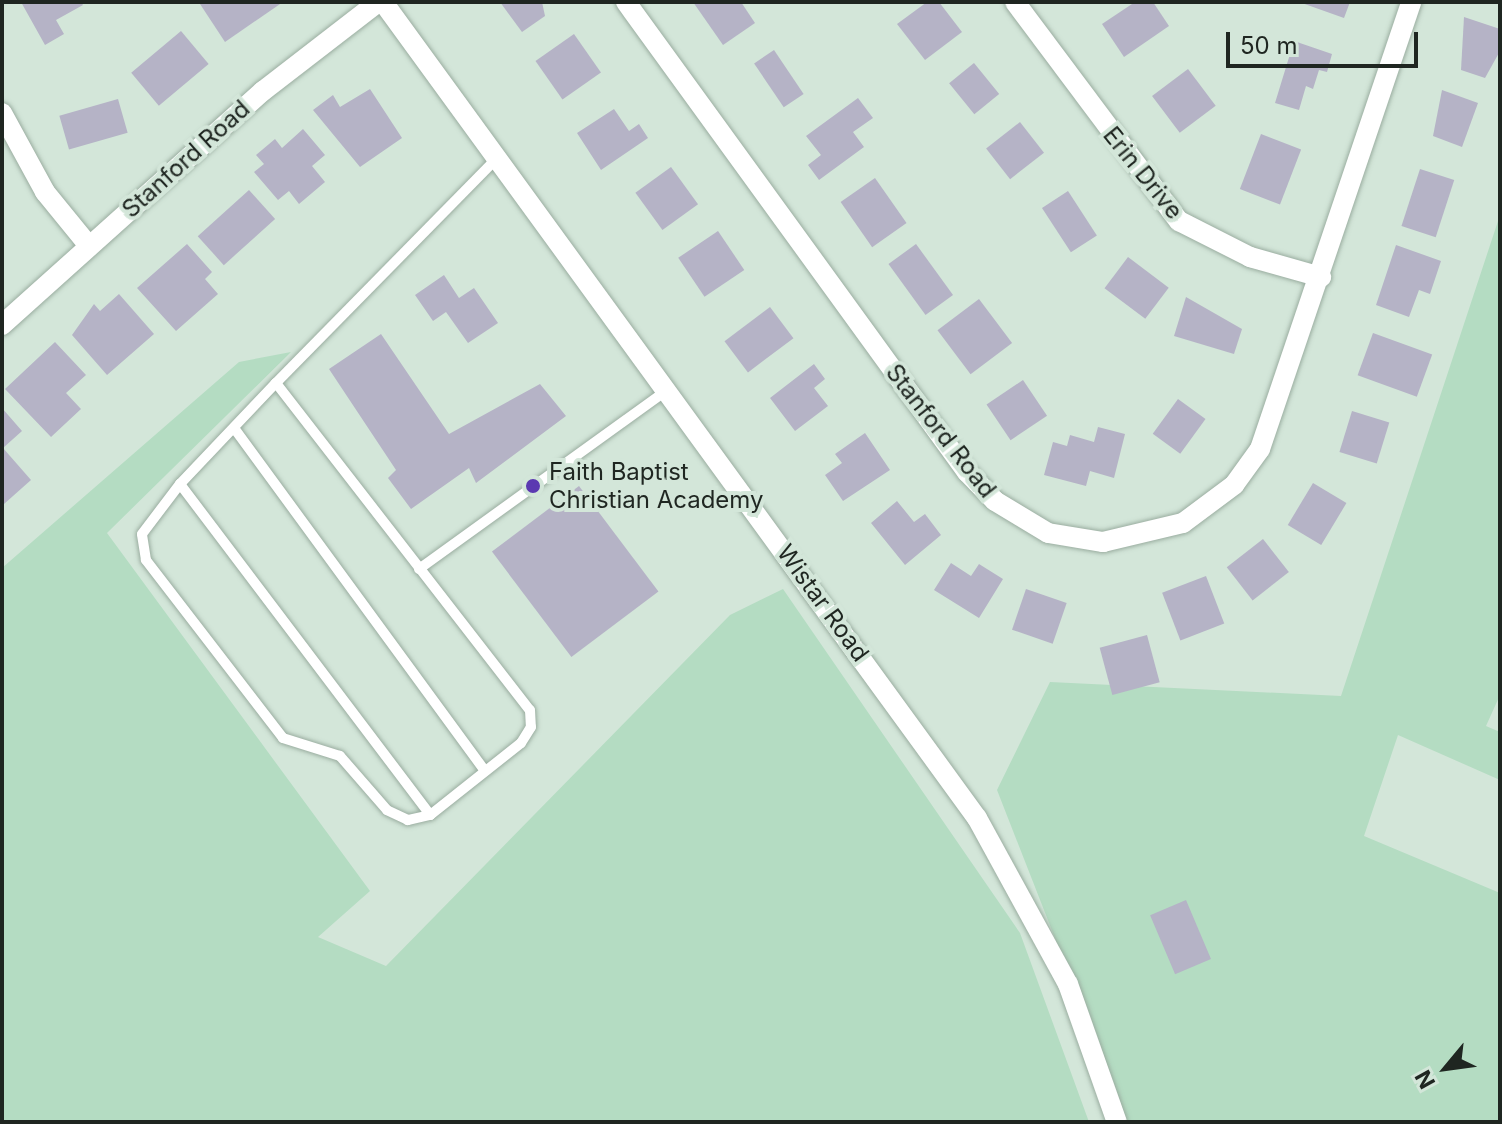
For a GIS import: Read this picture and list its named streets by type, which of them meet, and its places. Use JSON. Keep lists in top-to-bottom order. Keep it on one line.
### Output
{"streets":{"street":["Stanford Road","Erin Drive","Wistar Road"]},"crossings":[["Stanford Road","Erin Drive"],["Stanford Road","Wistar Road"]],"places":["Faith Baptist Christian Academy"],"scale_bar":"50 m","north":"bottom left"}
